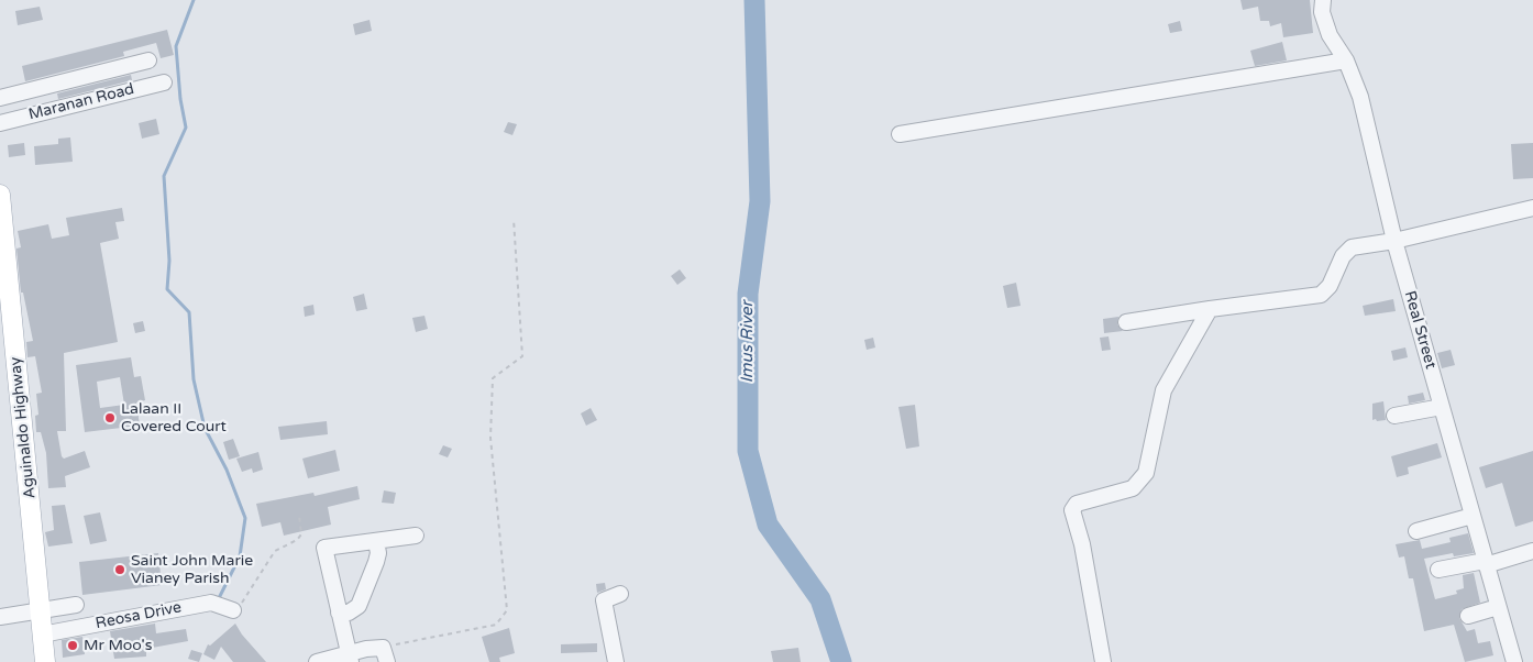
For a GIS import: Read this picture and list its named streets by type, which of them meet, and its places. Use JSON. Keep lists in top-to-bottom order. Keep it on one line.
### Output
{"streets":{"main road":["Aguinaldo Highway"],"street":["Maranan Road","Real Street","Reosa Drive"]},"crossings":[["Aguinaldo Highway","Reosa Drive"]],"water":["Imus River"],"places":["Lalaan II Covered Court","Saint John Marie Vianey Parish","Mr Moo's"]}
